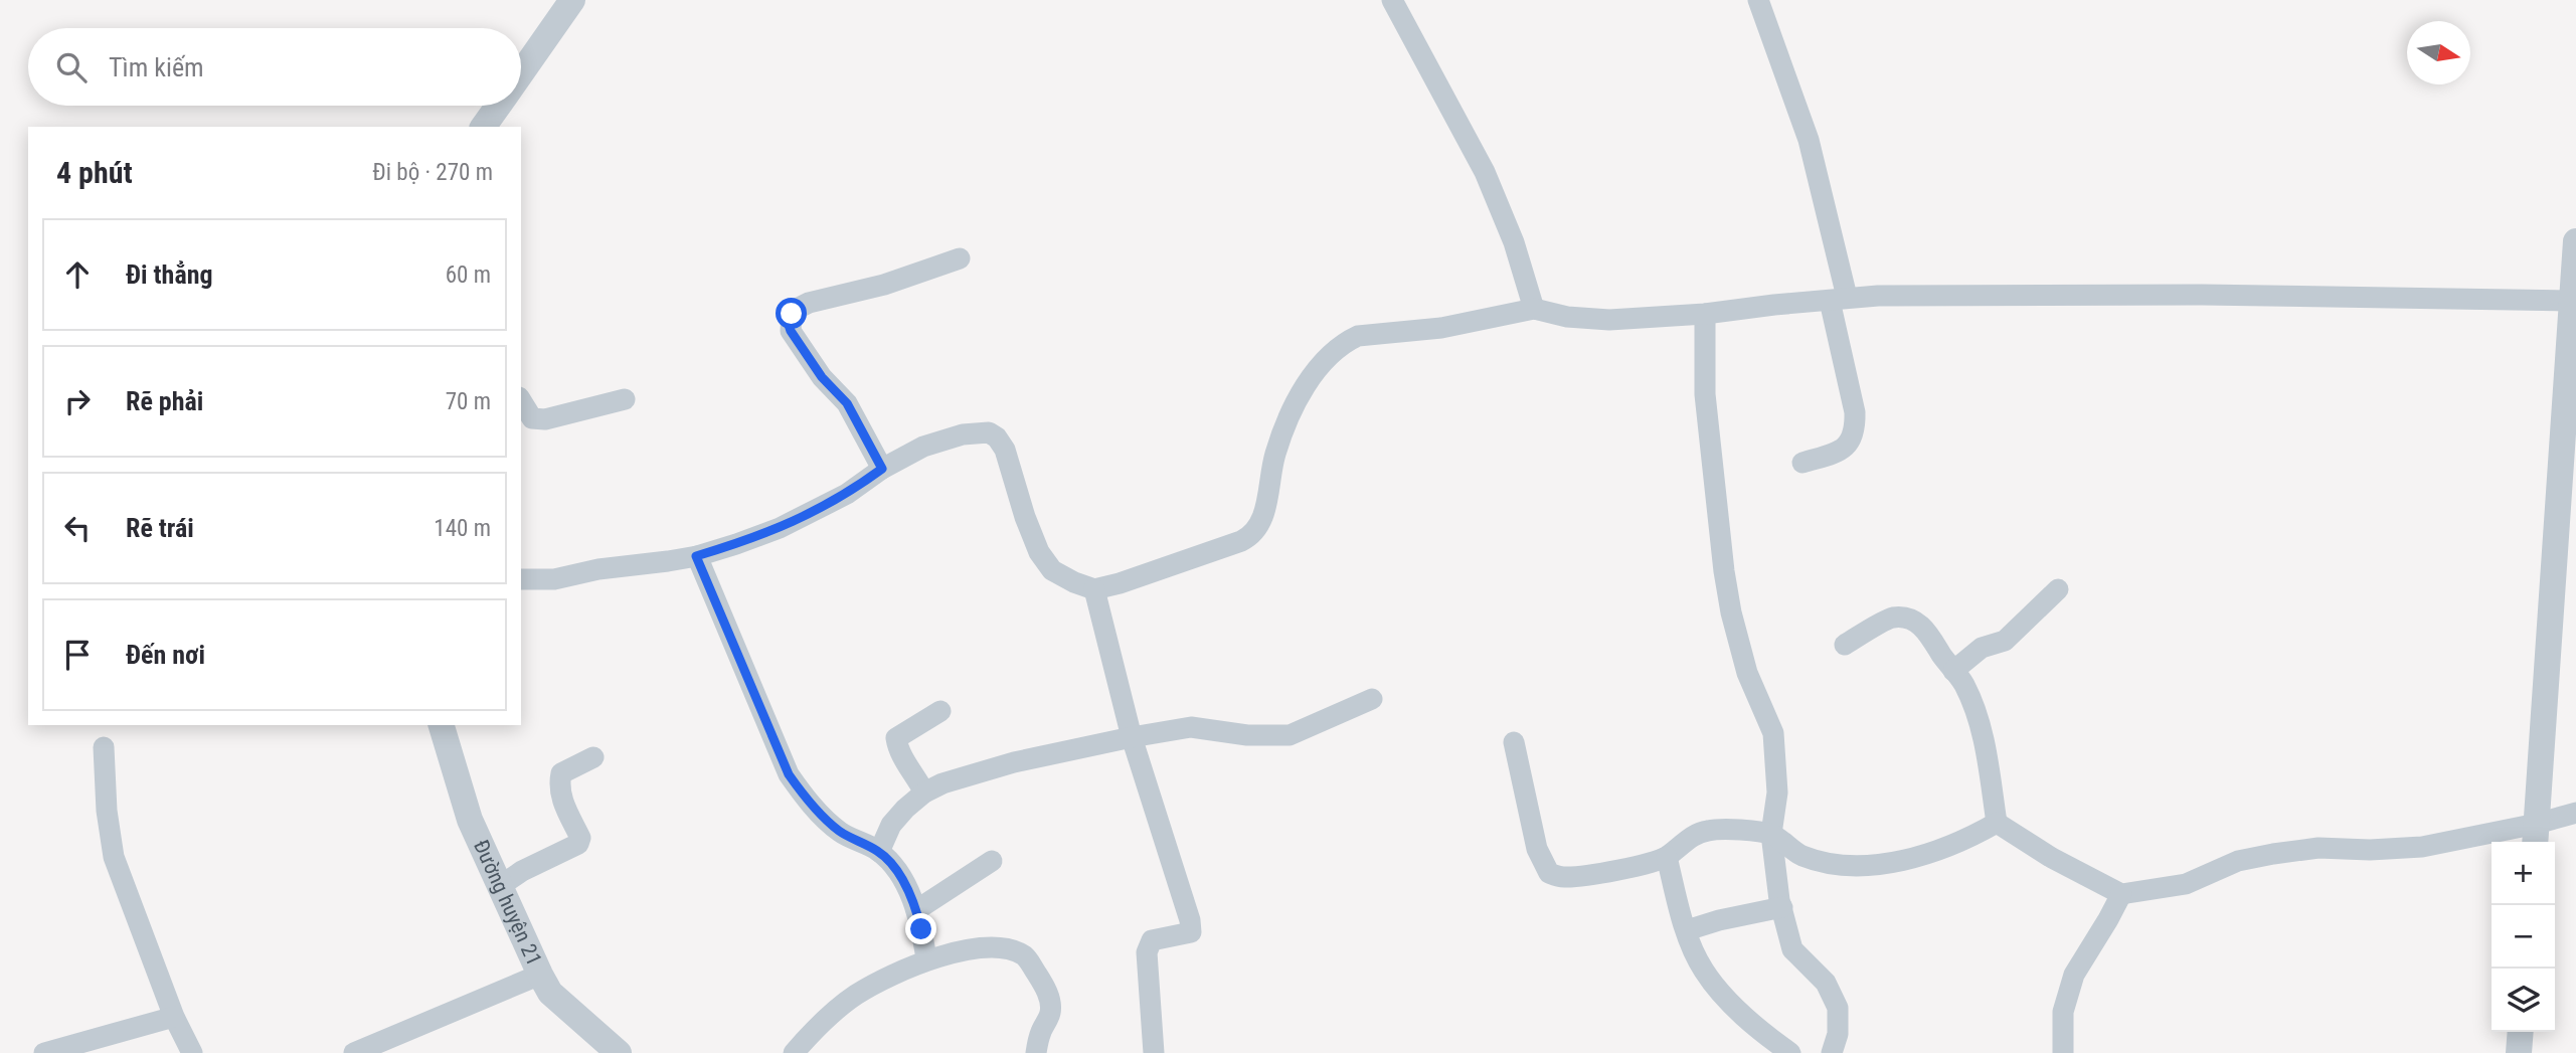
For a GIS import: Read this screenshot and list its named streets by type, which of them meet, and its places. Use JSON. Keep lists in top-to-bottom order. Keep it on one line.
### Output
{"streets":{"street":["Đường huyện 21"]},"north":"right","page":{"search":"Tìm kiếm","heading":["4 phút","Đi bộ · 270 m"],"list":[["Đi thẳng","60 m"],["Rẽ phải","70 m"],["Rẽ trái","140 m"],"Đến nơi"],"map_buttons":["+","−"]}}
